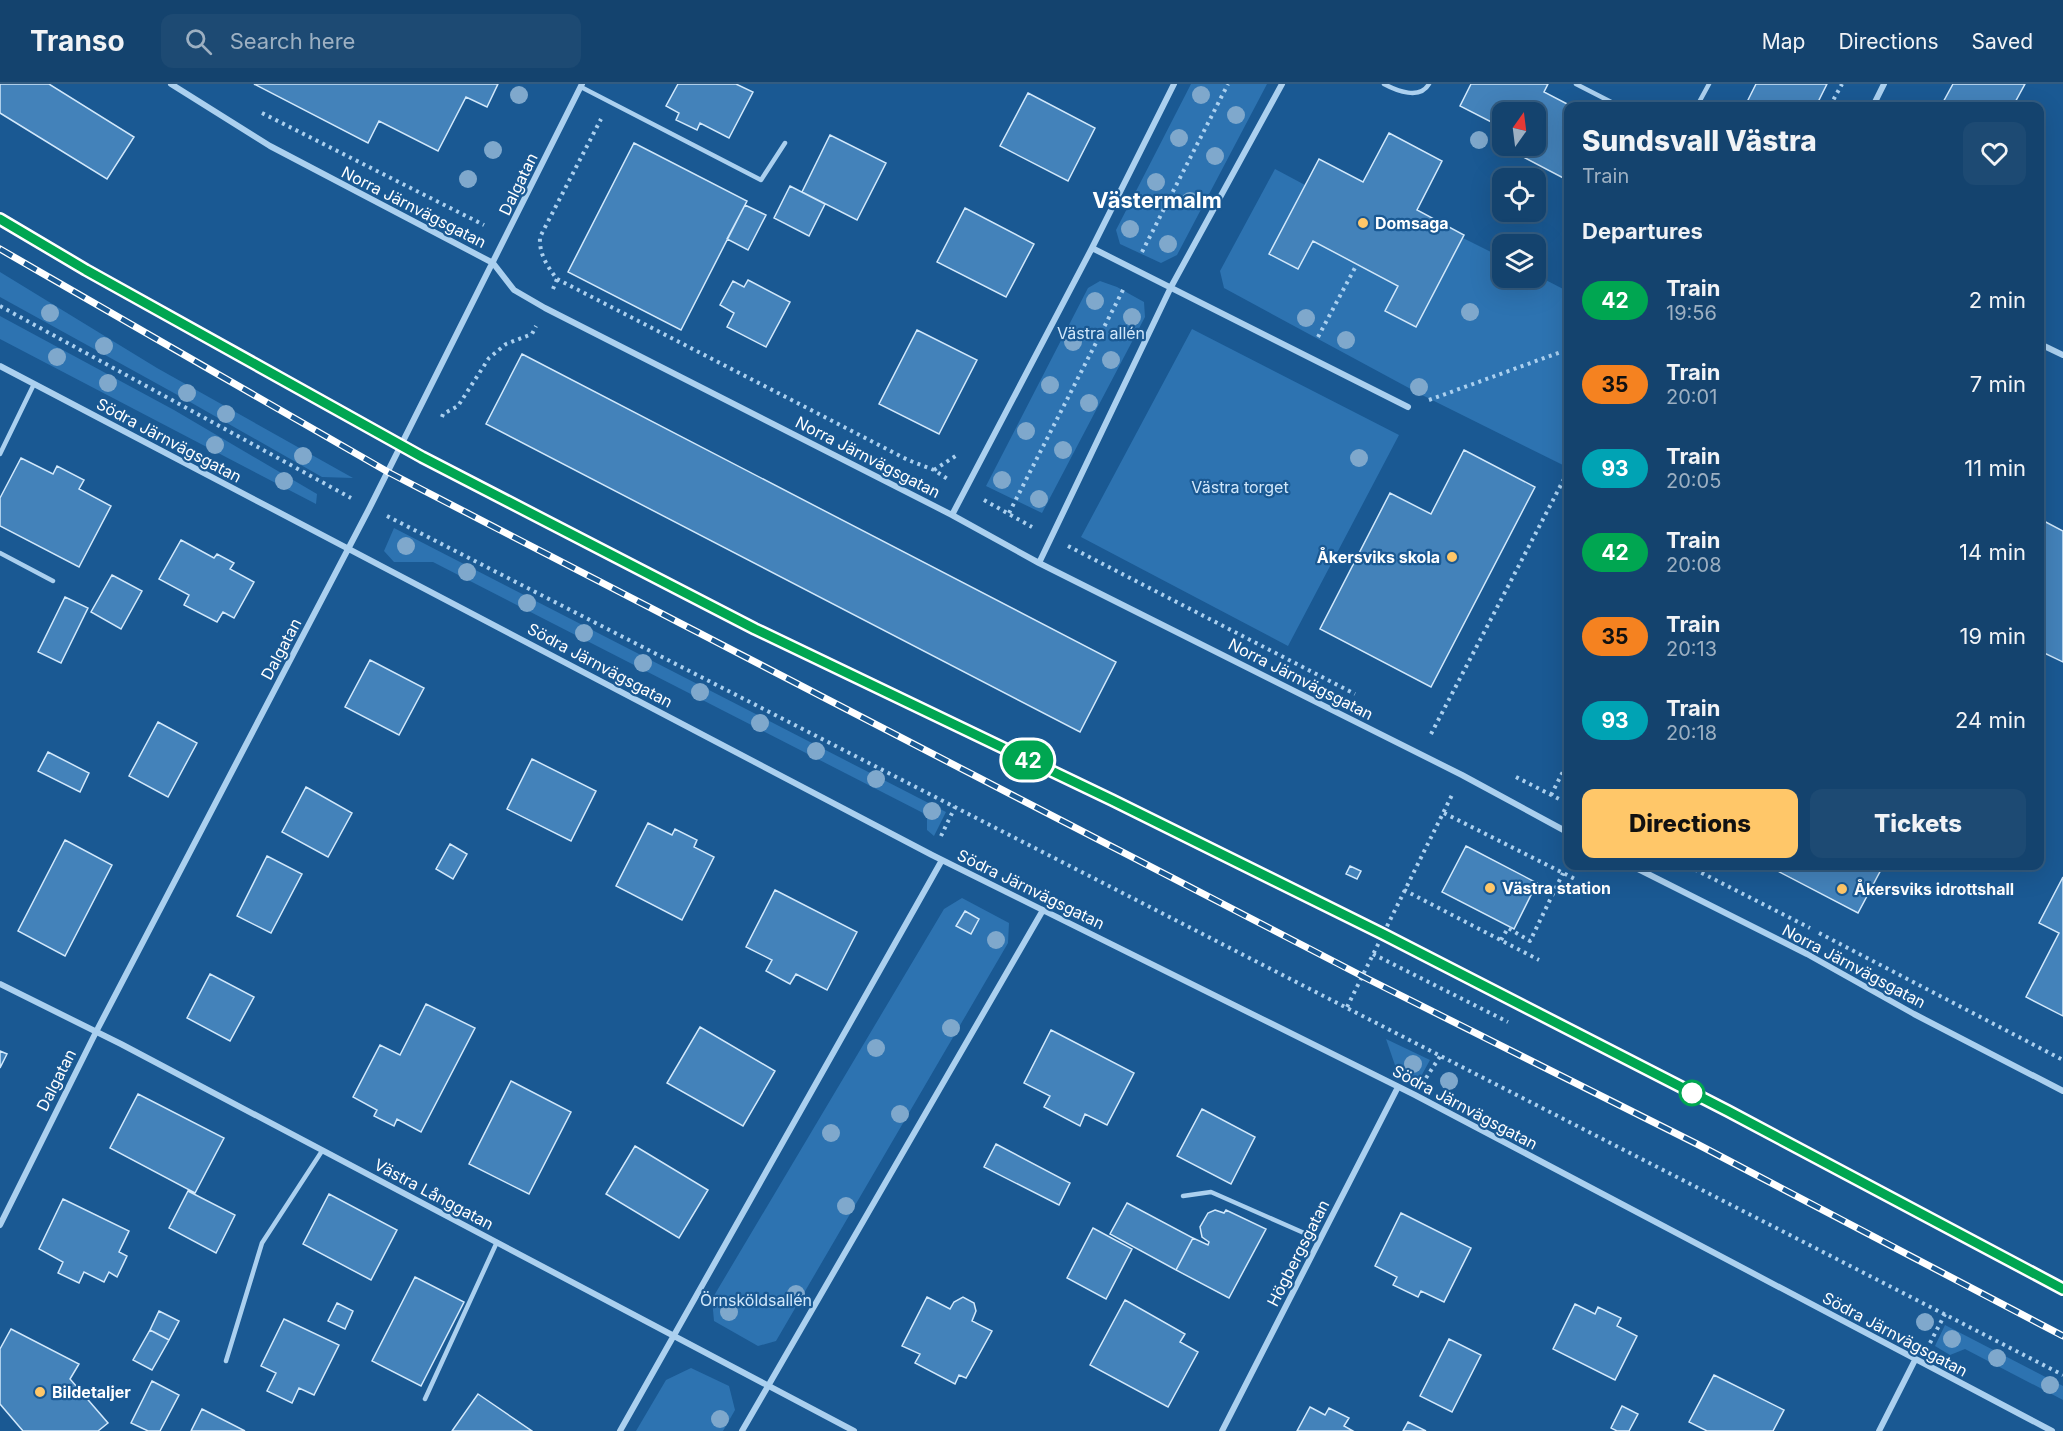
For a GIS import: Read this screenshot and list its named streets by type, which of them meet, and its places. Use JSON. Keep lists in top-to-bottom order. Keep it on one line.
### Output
{"streets":{"street":["Dalgatan","Norra Järnvägsgatan","Södra Järnvägsgatan","Västra Långgatan","Högbergsgatan"]},"crossings":[["Dalgatan","Norra Järnvägsgatan"],["Dalgatan","Södra Järnvägsgatan"],["Dalgatan","Västra Långgatan"],["Södra Järnvägsgatan","Högbergsgatan"]],"districts":["Västermalm"],"parks":["Västra allén","Västra torget","Örnsköldsallén"],"places":["Domsaga","Åkersviks skola","Västra station","Åkersviks idrottshall","Bildetaljer"],"north":"top","page":{"header":"Transo","search":"Search here","nav":["Map","Directions","Saved"],"on_map":"42","heading":[["Sundsvall Västra","Train"],"Departures"],"list":[{"mark":"42","name":"Train","note":"19:56","value":"2 min"},{"mark":"35","name":"Train","note":"20:01","value":"7 min"},{"mark":"93","name":"Train","note":"20:05","value":"11 min"},{"mark":"42","name":"Train","note":"20:08","value":"14 min"},{"mark":"35","name":"Train","note":"20:13","value":"19 min"},{"mark":"93","name":"Train","note":"20:18","value":"24 min"}],"buttons":["Directions","Tickets"]}}
